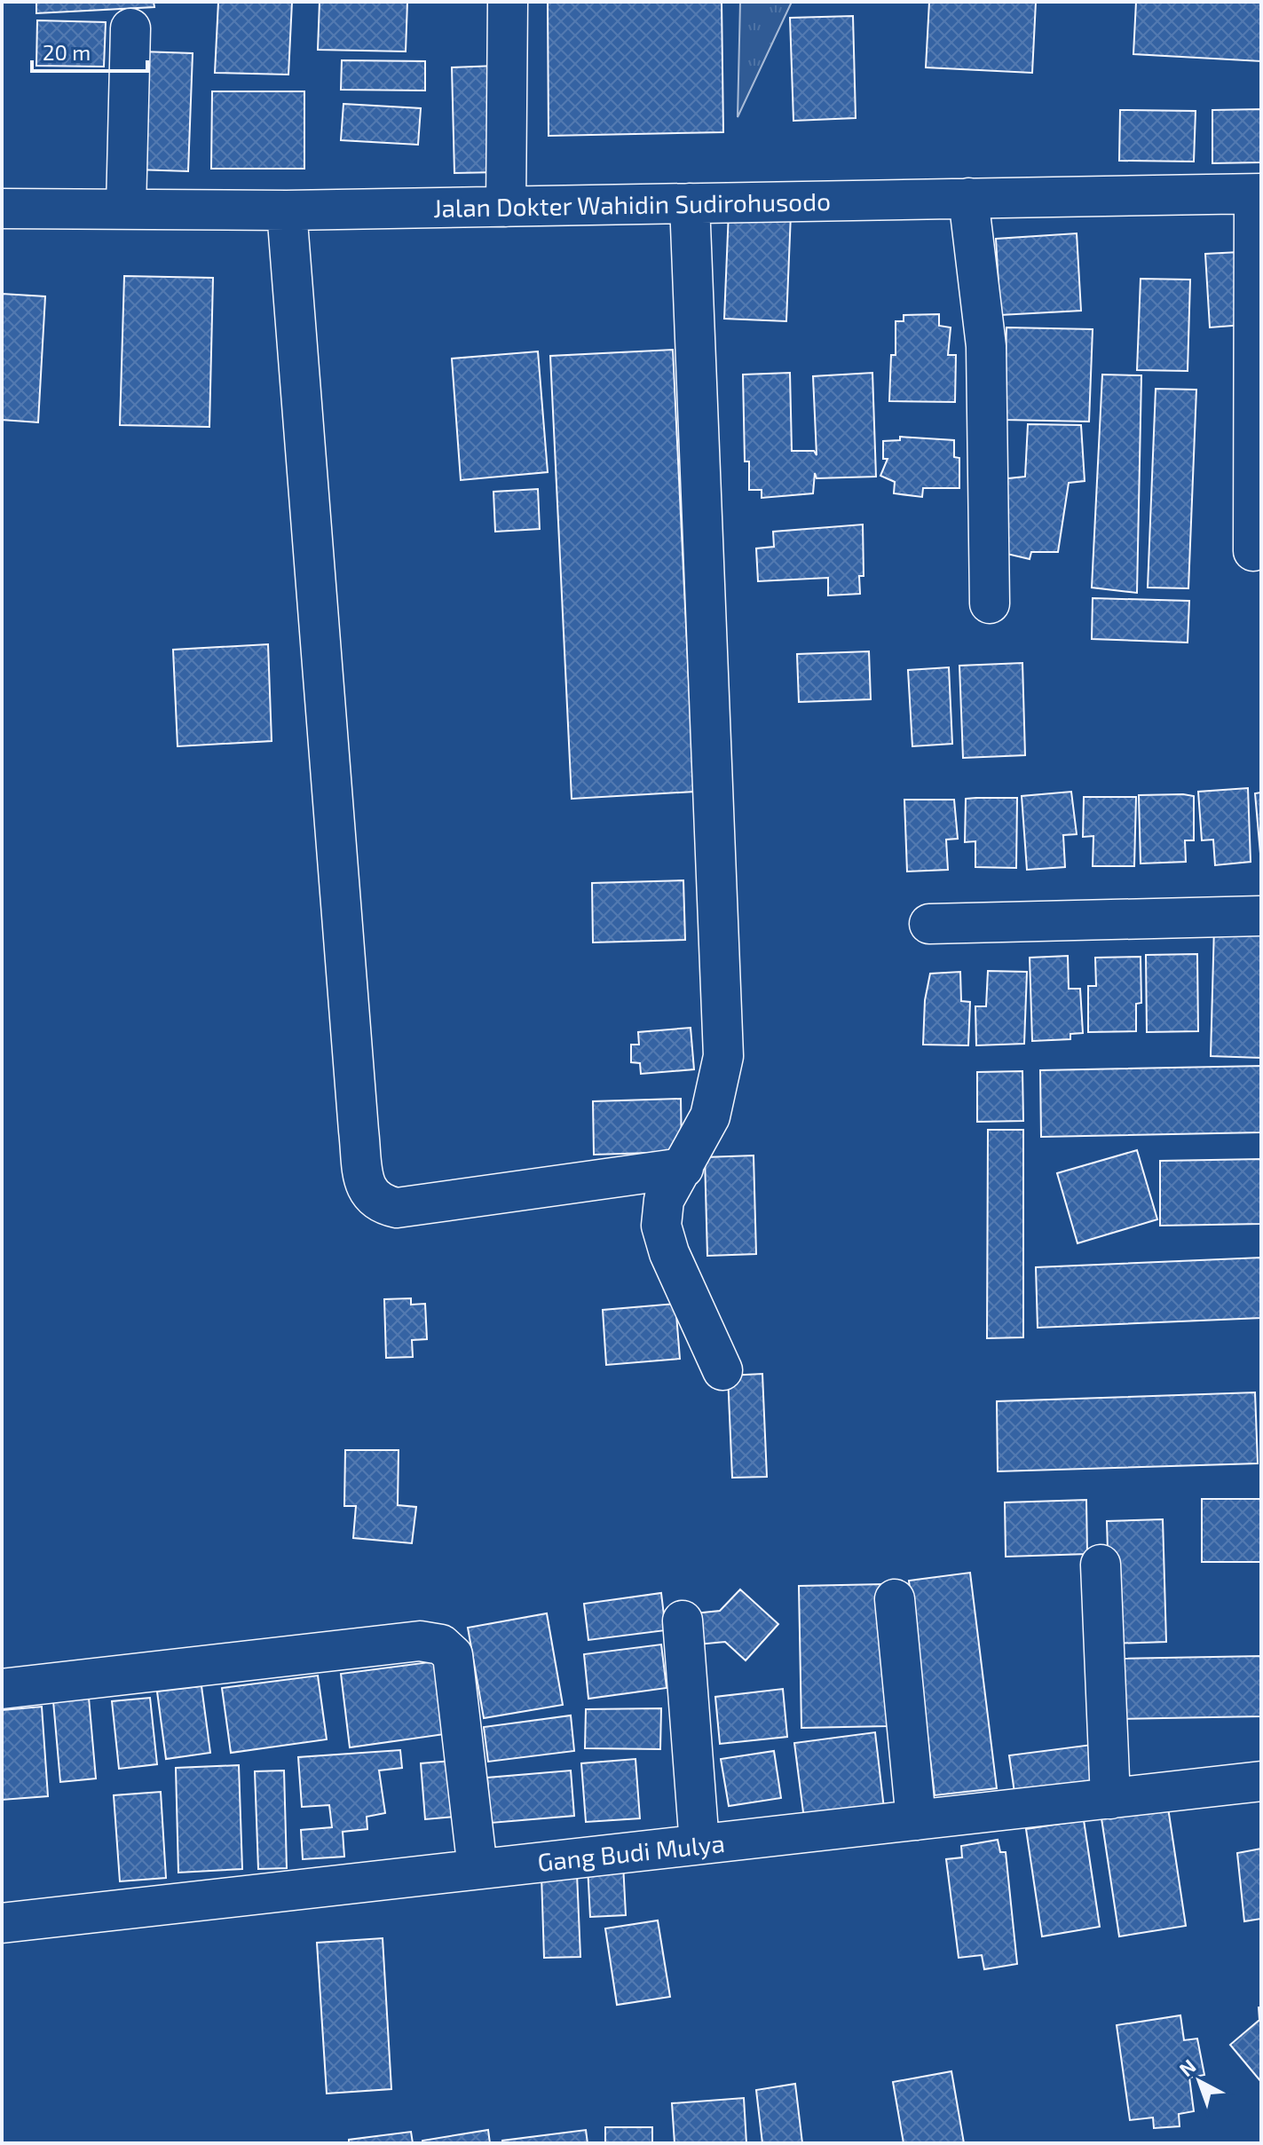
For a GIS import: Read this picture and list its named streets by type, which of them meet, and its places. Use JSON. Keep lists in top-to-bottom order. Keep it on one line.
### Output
{"streets":{"street":["Jalan Dokter Wahidin Sudirohusodo","Gang Budi Mulya"]},"scale_bar":"20 m","north":"top left"}
